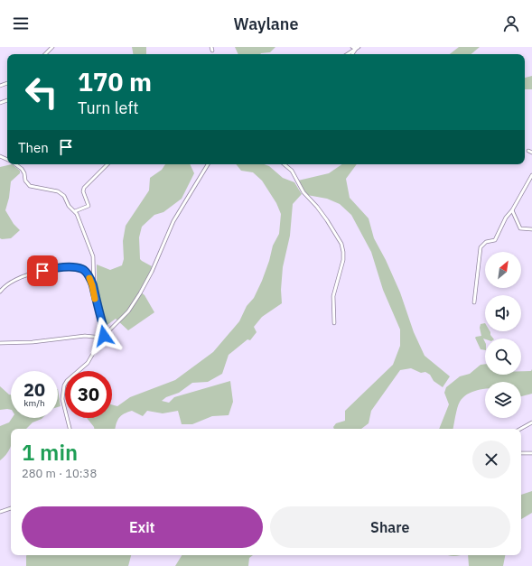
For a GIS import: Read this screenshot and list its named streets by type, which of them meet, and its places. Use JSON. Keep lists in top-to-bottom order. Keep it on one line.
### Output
{"north":"top right","page":{"header":"Waylane","turn":["170 m","Turn left"],"then":"Then","speed":"20 km/h","limit":"30","heading":["1 min","280 m · 10:38"],"buttons":["Exit","Share"]}}
